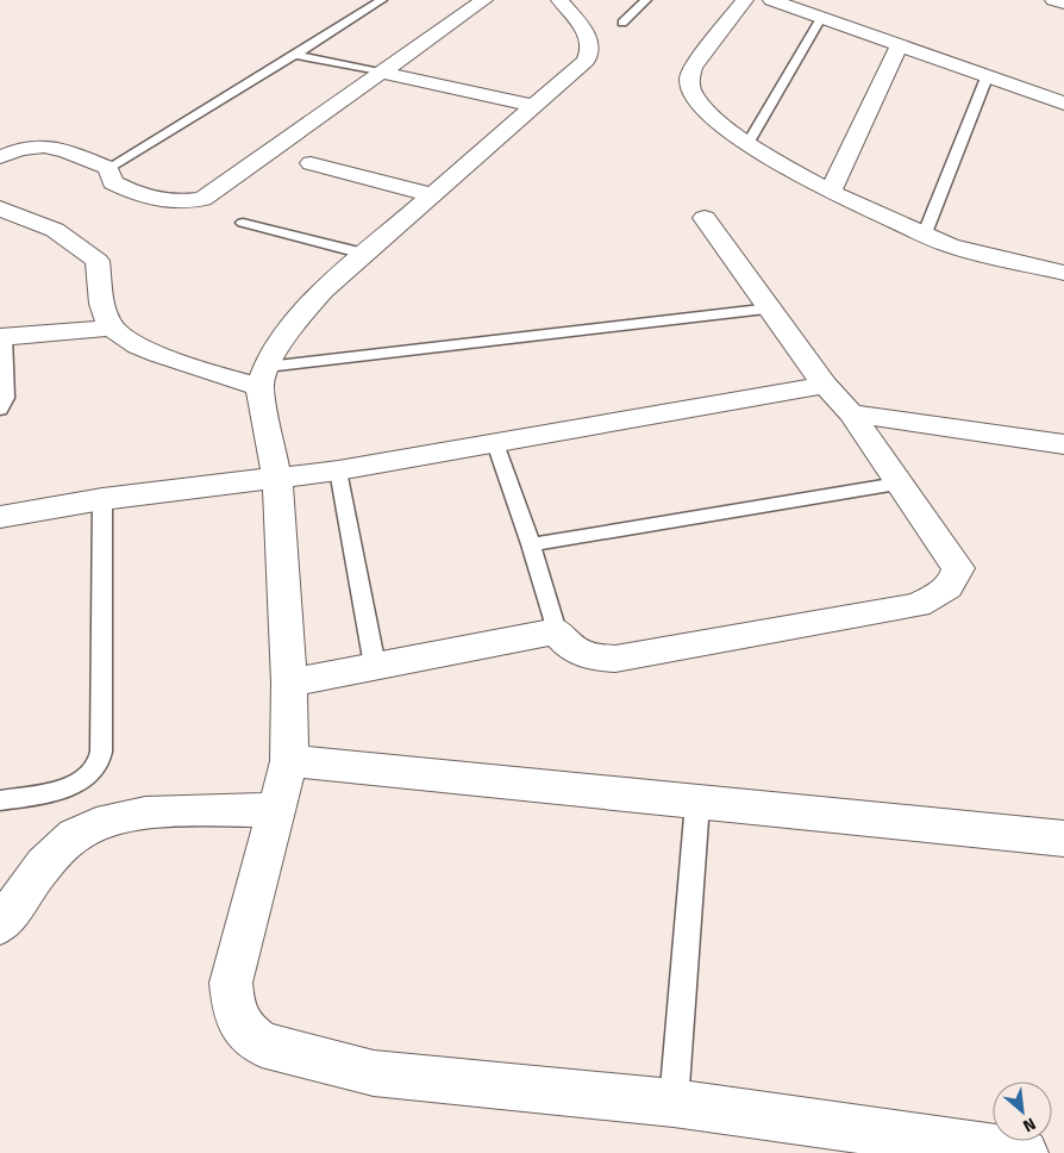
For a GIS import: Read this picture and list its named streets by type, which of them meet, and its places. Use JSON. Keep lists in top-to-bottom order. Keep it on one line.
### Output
{"north":"bottom right"}
